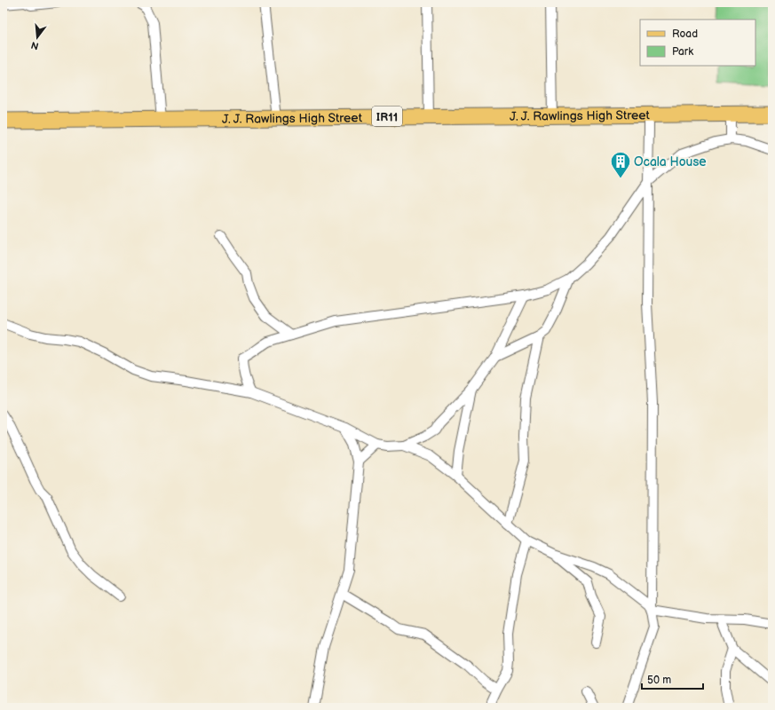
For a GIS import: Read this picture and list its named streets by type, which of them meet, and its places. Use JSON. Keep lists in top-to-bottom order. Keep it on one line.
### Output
{"streets":{"main road":["J. J. Rawlings High Street","IR11"]},"places":{"building":["Ocala House"]},"legend":["Road","Park"],"scale_bar":"50 m","north":"bottom"}
